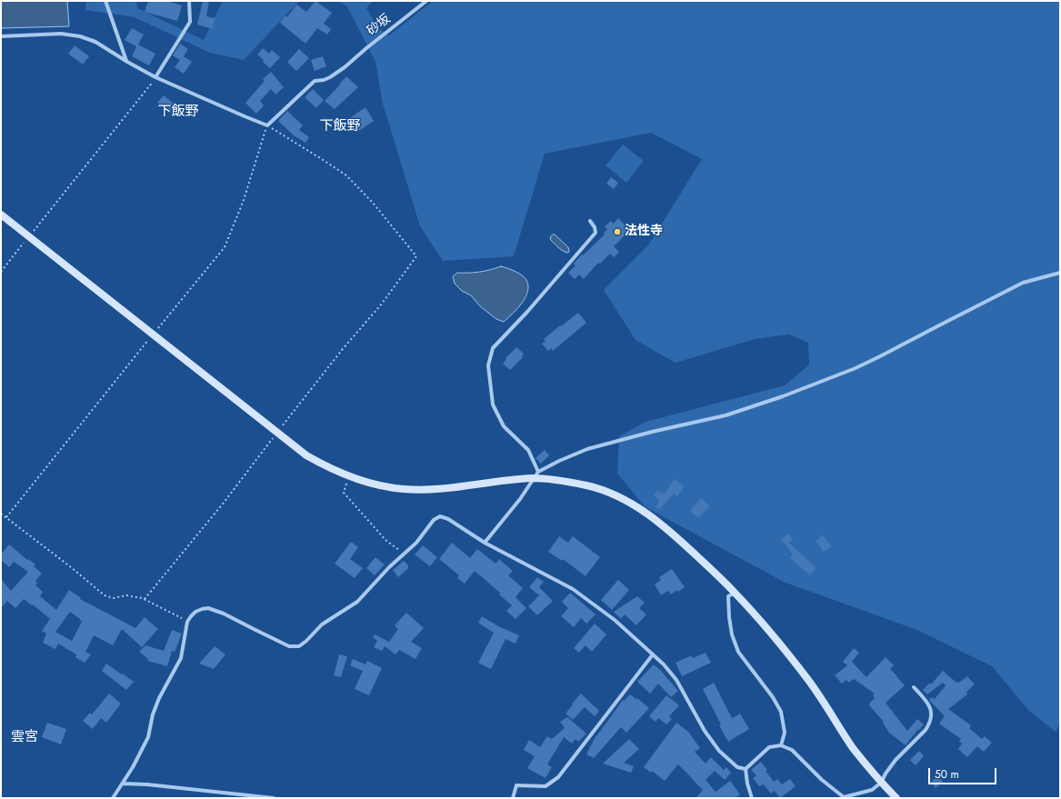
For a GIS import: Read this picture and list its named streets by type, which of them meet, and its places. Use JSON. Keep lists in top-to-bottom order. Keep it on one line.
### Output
{"streets":{"street":["砂坂"]},"districts":["下飯野","下飯野","雲宮"],"places":["法性寺"],"scale_bar":"50 m"}
